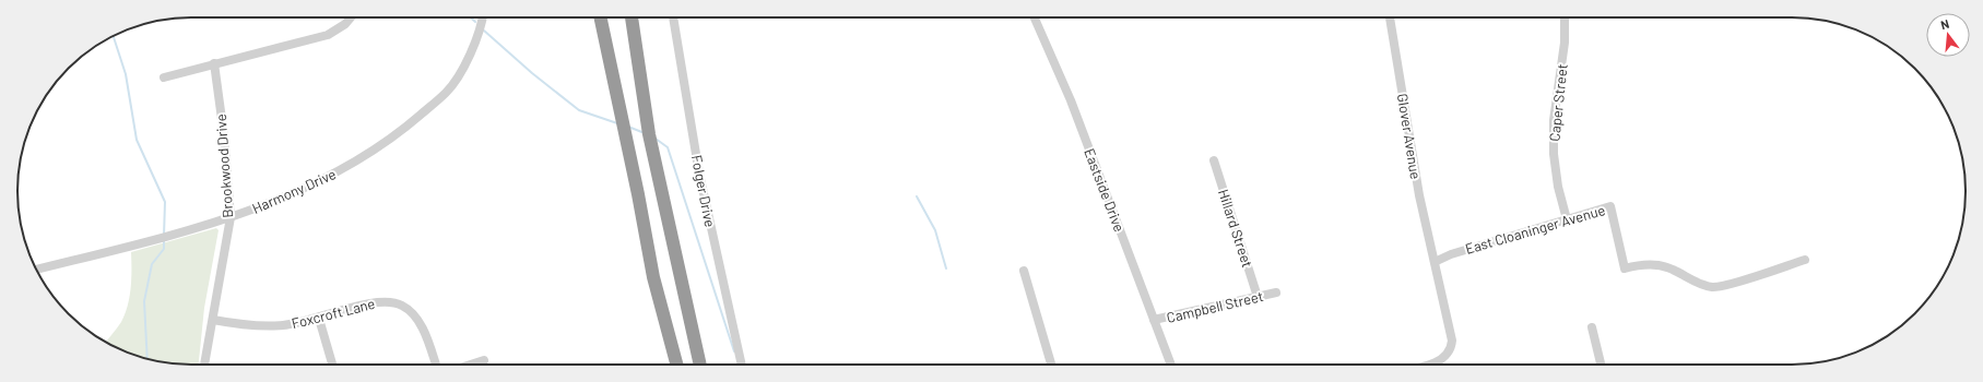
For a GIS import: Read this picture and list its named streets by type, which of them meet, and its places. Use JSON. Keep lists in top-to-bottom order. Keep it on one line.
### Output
{"streets":{"street":["Caper Street","Glover Avenue","Brookwood Drive","Eastside Drive","Harmony Drive","Folger Drive","Hillard Street","East Cloaninger Avenue","Campbell Street","Foxcroft Lane"]},"crossings":[["Caper Street","East Cloaninger Avenue"],["Glover Avenue","East Cloaninger Avenue"],["Brookwood Drive","Harmony Drive"],["Brookwood Drive","Foxcroft Lane"],["Eastside Drive","Campbell Street"],["Hillard Street","Campbell Street"]],"north":"top"}
